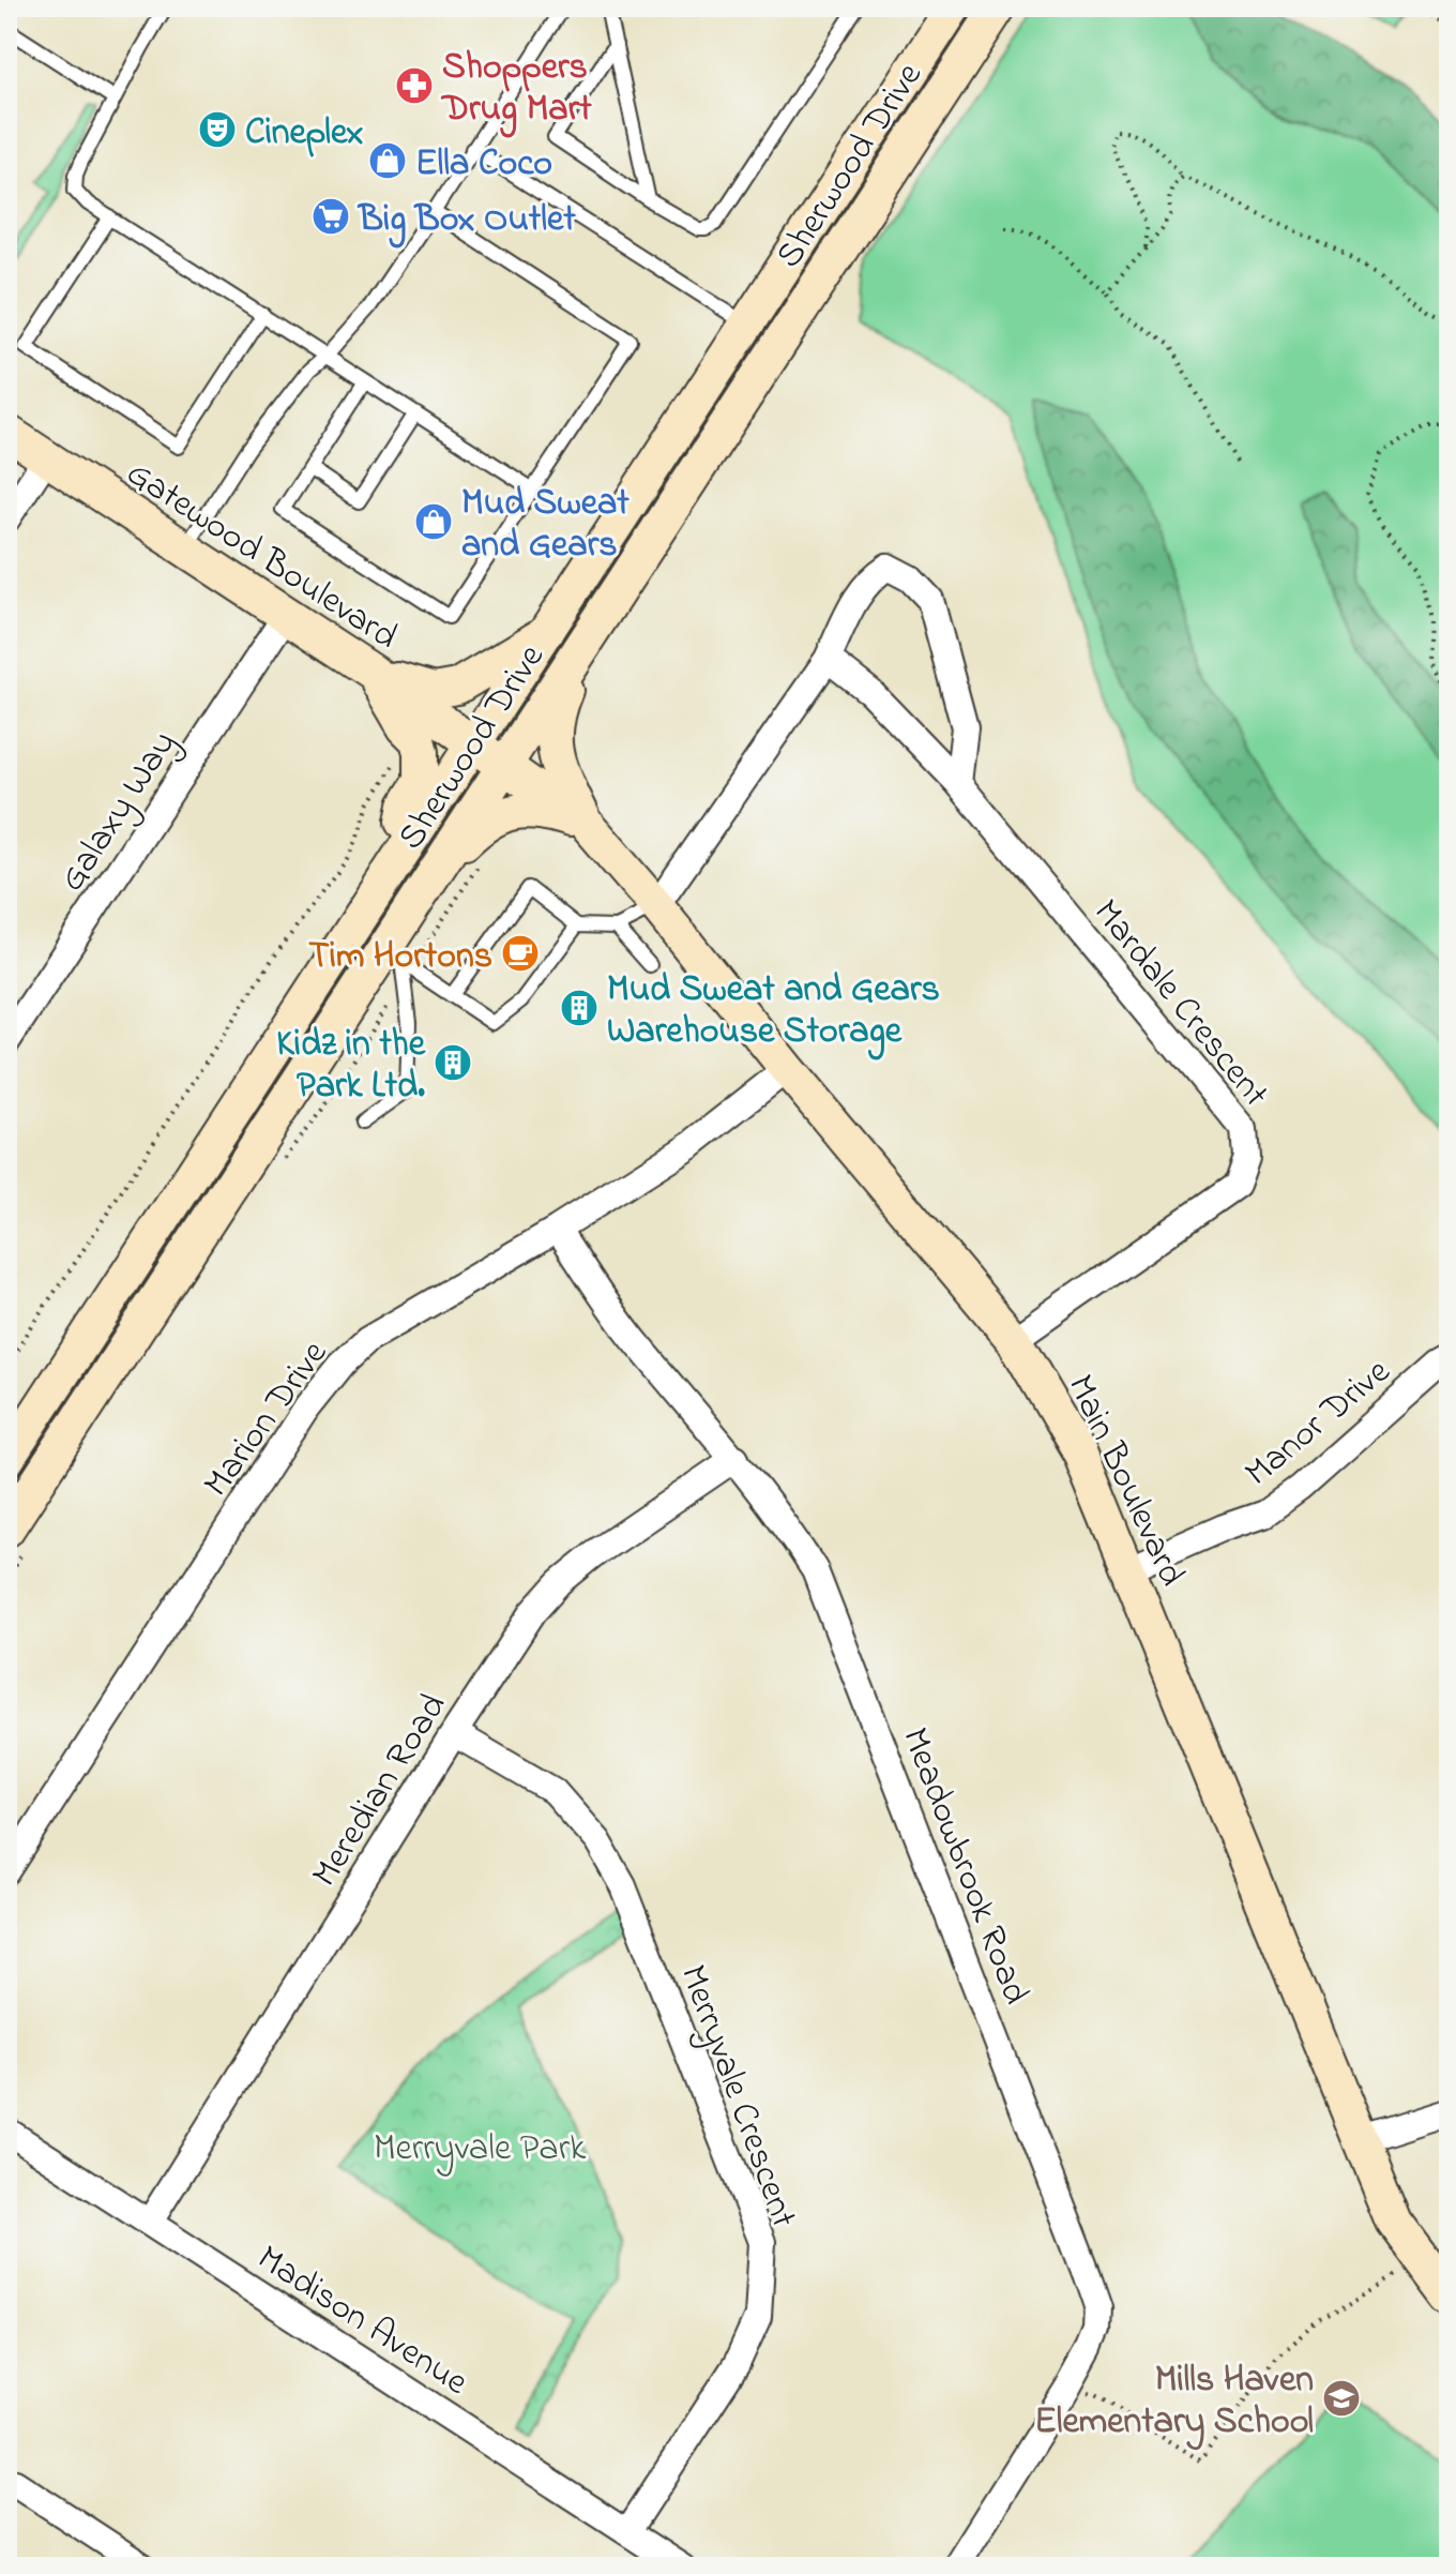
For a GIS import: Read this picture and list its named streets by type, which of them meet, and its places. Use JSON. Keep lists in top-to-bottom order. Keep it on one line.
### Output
{"streets":{"main road":["Sherwood Drive","Gatewood Boulevard","Main Boulevard"],"street":["Galaxy Way","Mardale Crescent","Marion Drive","Manor Drive","Meredian Road","Meadowbrook Road","Merryvale Crescent","Madison Avenue"]},"crossings":[["Sherwood Drive","Gatewood Boulevard"],["Sherwood Drive","Main Boulevard"],["Gatewood Boulevard","Galaxy Way"],["Gatewood Boulevard","Main Boulevard"],["Mardale Crescent","Main Boulevard"],["Marion Drive","Main Boulevard"],["Marion Drive","Meadowbrook Road"],["Manor Drive","Main Boulevard"],["Meredian Road","Meadowbrook Road"],["Meredian Road","Merryvale Crescent"],["Meredian Road","Madison Avenue"],["Merryvale Crescent","Madison Avenue"]],"parks":["Merryvale Park"],"places":{"pharmacy":["Shoppers Drug Mart"],"theatre":["Cineplex"],"shop":["Ella Coco","Mud Sweat and Gears"],"supermarket":["Big Box Outlet"],"cafe":["Tim Hortons"],"building":["Mud Sweat and Gears Warehouse Storage","Kidz in the Park Ltd."],"school or university":["Mills Haven Elementary School"]}}
